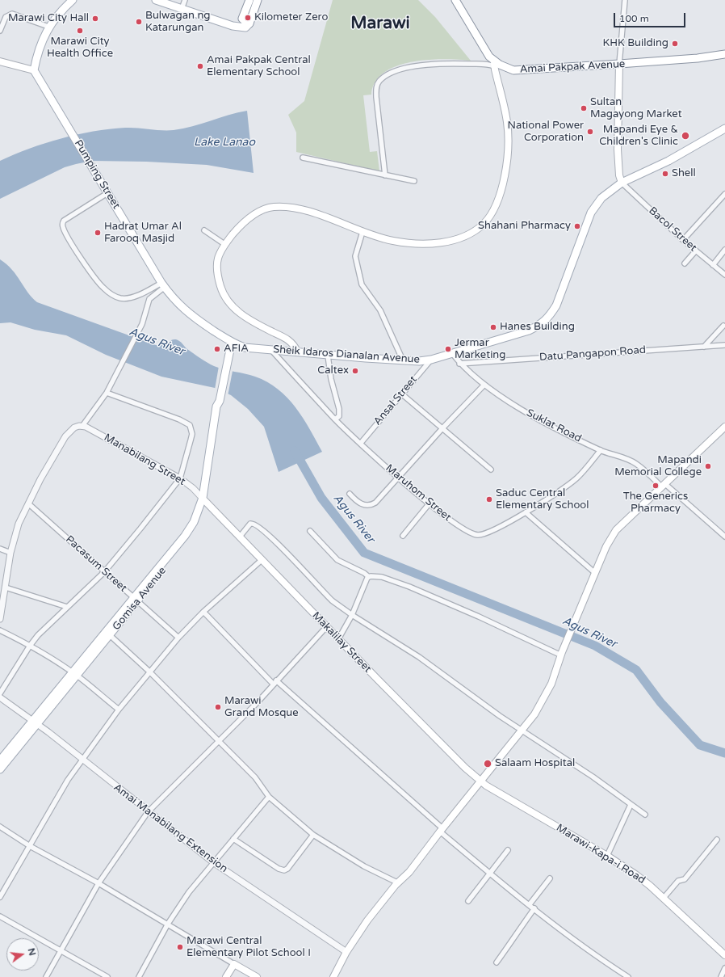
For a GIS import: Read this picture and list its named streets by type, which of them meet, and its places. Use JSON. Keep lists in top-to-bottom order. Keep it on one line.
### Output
{"streets":{"main road":["Amai Pakpak Avenue","Pumping Street","Sheik Idaros Dianalan Avenue","Gomisa Avenue","Makalilay Street","Marawi-Kapa-i Road"],"street":["Bacol Street","Datu Pangapon Road","Ansal Street","Suklat Road","Manabilang Street","Maruhom Street","Pacasum Street","Amai Manabilang Extension"]},"crossings":[["Pumping Street","Sheik Idaros Dianalan Avenue"],["Pumping Street","Gomisa Avenue"],["Bacol Street","Sheik Idaros Dianalan Avenue"],["Datu Pangapon Road","Suklat Road"],["Sheik Idaros Dianalan Avenue","Ansal Street"],["Sheik Idaros Dianalan Avenue","Suklat Road"],["Sheik Idaros Dianalan Avenue","Maruhom Street"],["Sheik Idaros Dianalan Avenue","Gomisa Avenue"],["Ansal Street","Maruhom Street"],["Suklat Road","Maruhom Street"],["Manabilang Street","Gomisa Avenue"],["Manabilang Street","Makalilay Street"],["Pacasum Street","Gomisa Avenue"],["Gomisa Avenue","Makalilay Street"],["Gomisa Avenue","Amai Manabilang Extension"],["Makalilay Street","Marawi-Kapa-i Road"]],"districts":["Marawi"],"water":["Lake Lanao","Agus River"],"places":["Kilometer Zero","Marawi City Hall","Bulwagan ng Katarungan","Marawi City Health Office","KHK Building","Amai Pakpak Central Elementary School","Sultan Magayong Market","National Power Corporation","Mapandi Eye & Children's Clinic","Shell","Shahani Pharmacy","Hadrat Umar Al Farooq Masjid","Hanes Building","AFIA","Jermar Marketing","Caltex","Mapandi Memorial College","The Generics Pharmacy","Saduc Central Elementary School","Marawi Grand Mosque","Salaam Hospital","Marawi Central Elementary Pilot School I"],"scale_bar":"100 m","north":"right"}
